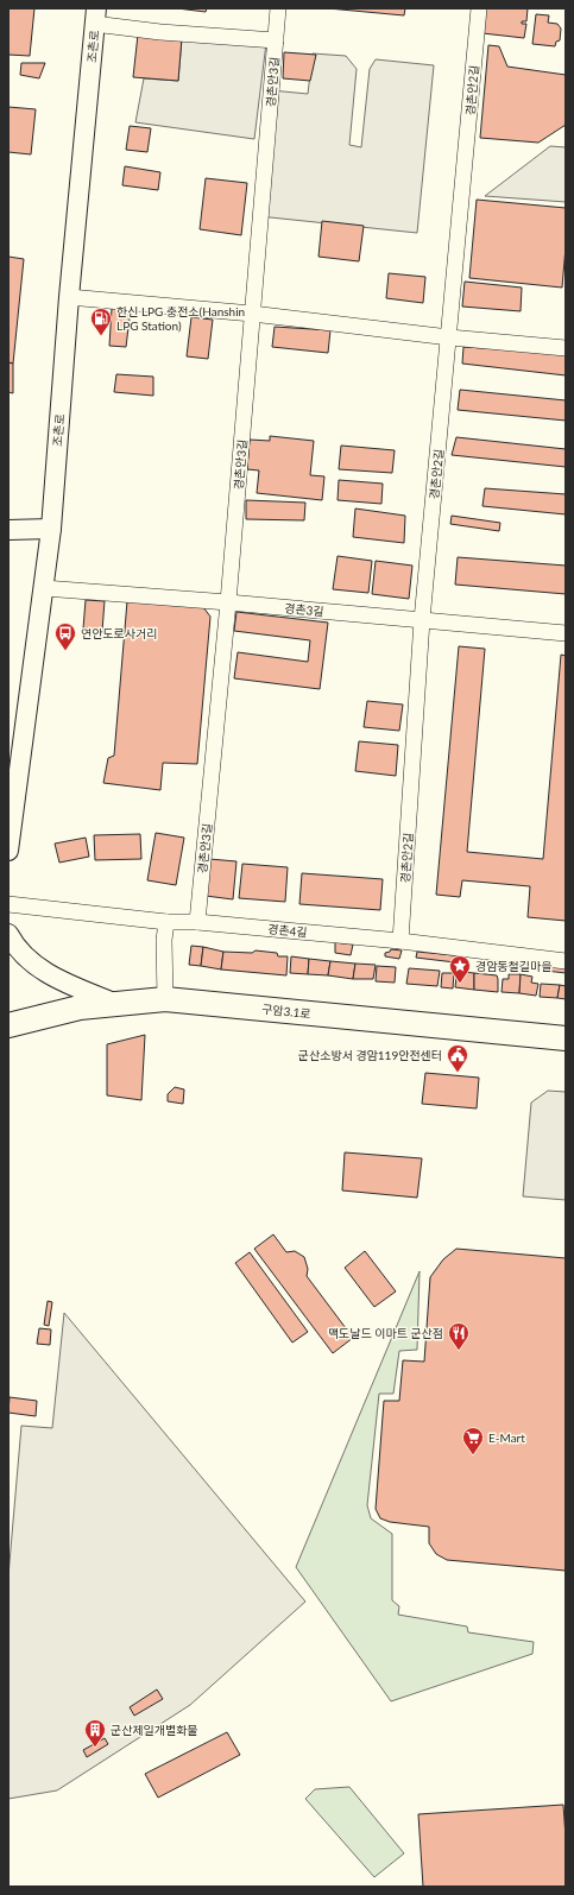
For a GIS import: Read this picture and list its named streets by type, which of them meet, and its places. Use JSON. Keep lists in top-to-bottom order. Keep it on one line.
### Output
{"streets":{"main road":["구암3.1로"],"street":["조촌로","경촌안3길","경촌안2길","경촌3길","경촌4길"]},"crossings":[["조촌로","경촌3길"],["경촌안3길","경촌3길"],["경촌안3길","경촌4길"],["경촌안2길","경촌3길"],["경촌안2길","경촌4길"]],"places":{"fuel station":["한신 LPG 충전소(Hanshin LPG Station)"],"bus stop":["연안도로사거리"],"place":["경암동철길마을"],"public building":["군산소방서 경암119안전센터"],"restaurant":["맥도날드 이마트 군산점"],"supermarket":["E-Mart"],"building":["군산제일개별화물"]}}
